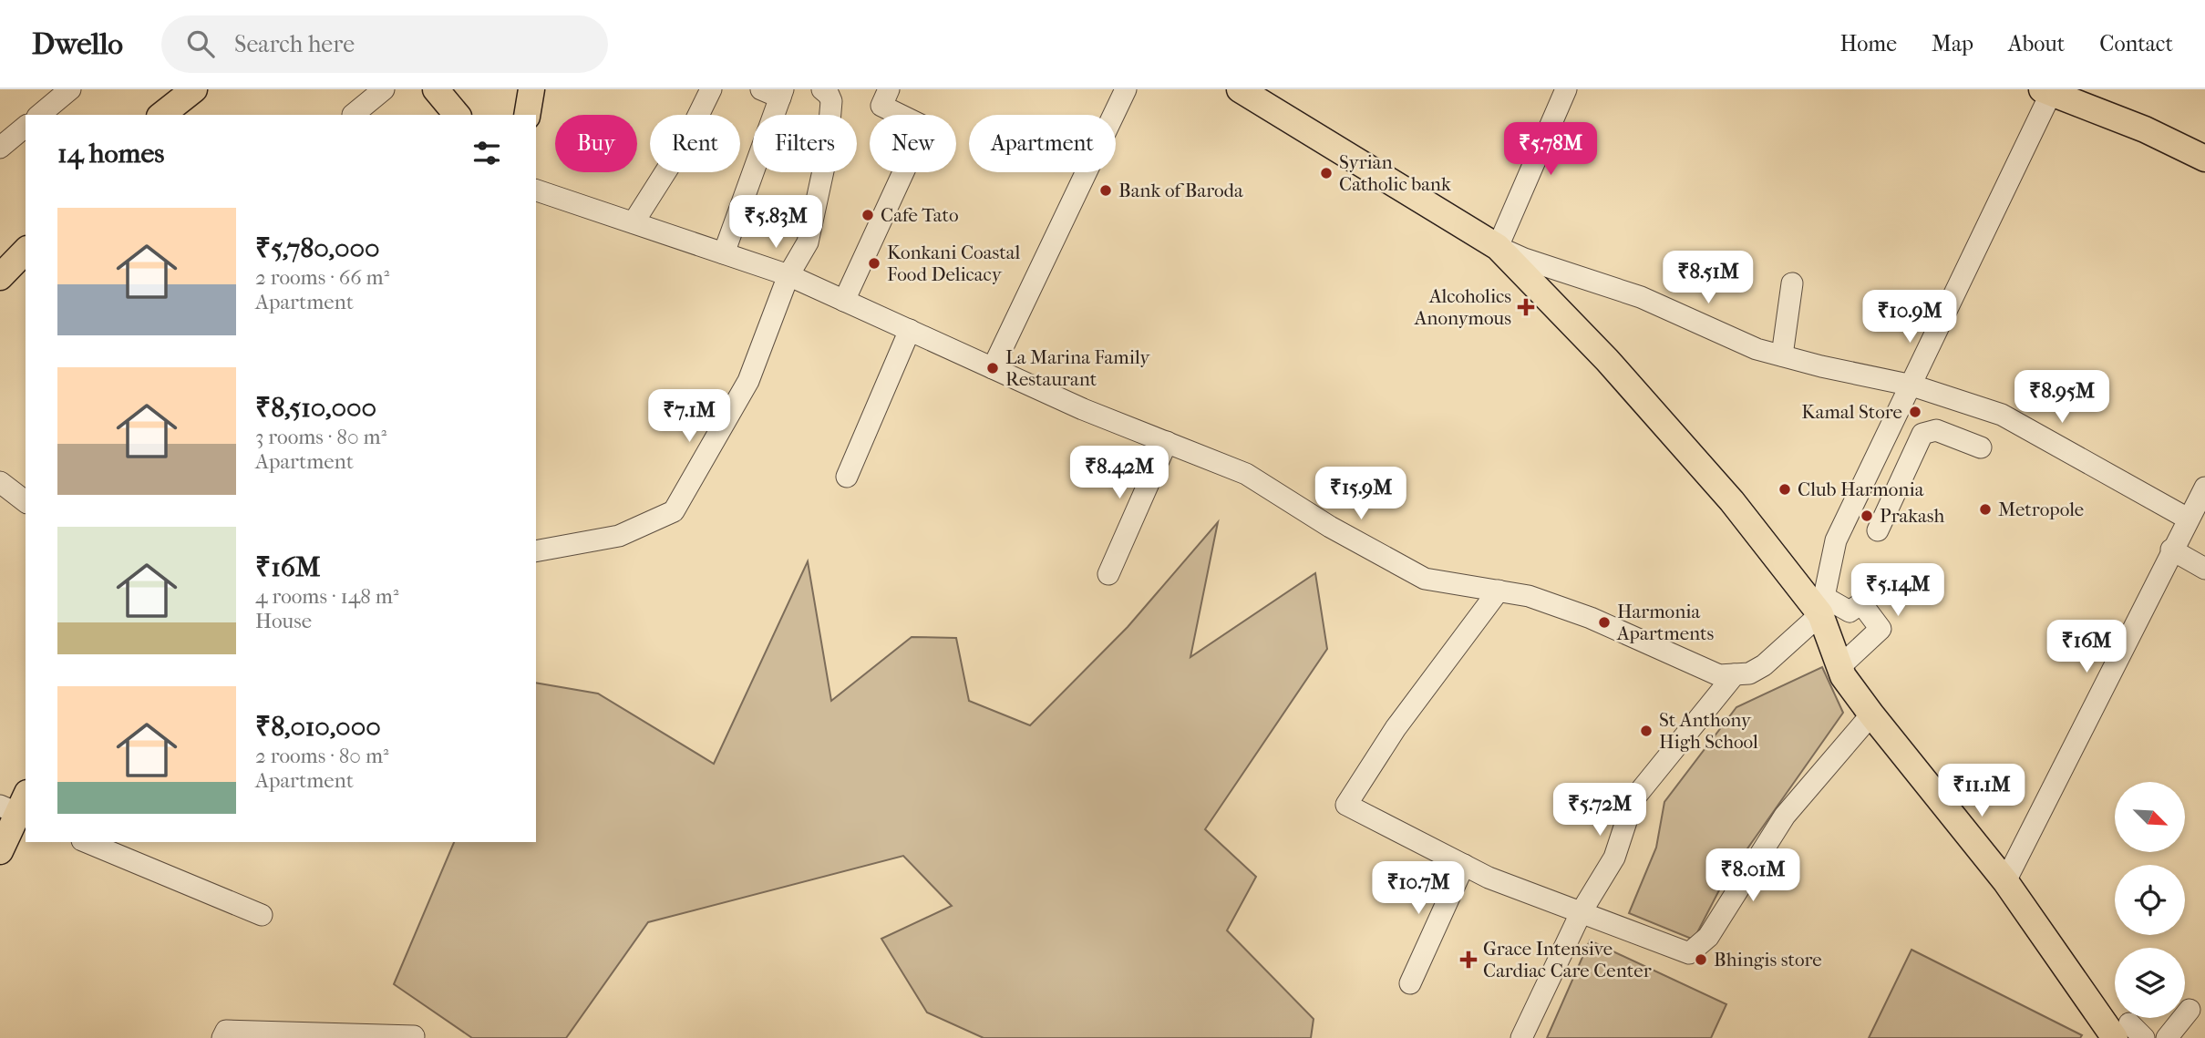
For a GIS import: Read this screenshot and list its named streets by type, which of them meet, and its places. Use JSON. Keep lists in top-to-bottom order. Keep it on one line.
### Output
{"places":{"other":["Syrian Catholic bank","Bank of Baroda","Cafe Tato","Konkani Coastal Food Delicacy","La Marina Family Restaurant","Kamal Store","Club Harmonia","Metropole","Prakash","Harmonia Apartments","St Anthony High School","Bhingis store"],"health":["Alcoholics Anonymous","Grace Intensive Cardiac Care Center"]},"north":"bottom right","page":{"header":"Dwello","search":"Search here","nav":["Home","Map","About","Contact"],"chip":["Buy","Rent","Filters","New","Apartment"],"heading":"14 homes","price":["₹5.78M","₹5.83M","₹8.51M","₹10.9M","₹8.95M","₹7.1M","₹8.42M","₹15.9M","₹5.14M","₹16M","₹11.1M","₹5.72M","₹8.01M","₹10.7M"],"list":[{"name":"₹5,780,000","note":"2 rooms · 66 m² · Apartment"},{"name":"₹8,510,000","note":"3 rooms · 80 m² · Apartment"},{"name":"₹16M","note":"4 rooms · 148 m² · House"},{"name":"₹8,010,000","note":"2 rooms · 80 m² · Apartment"}]}}
